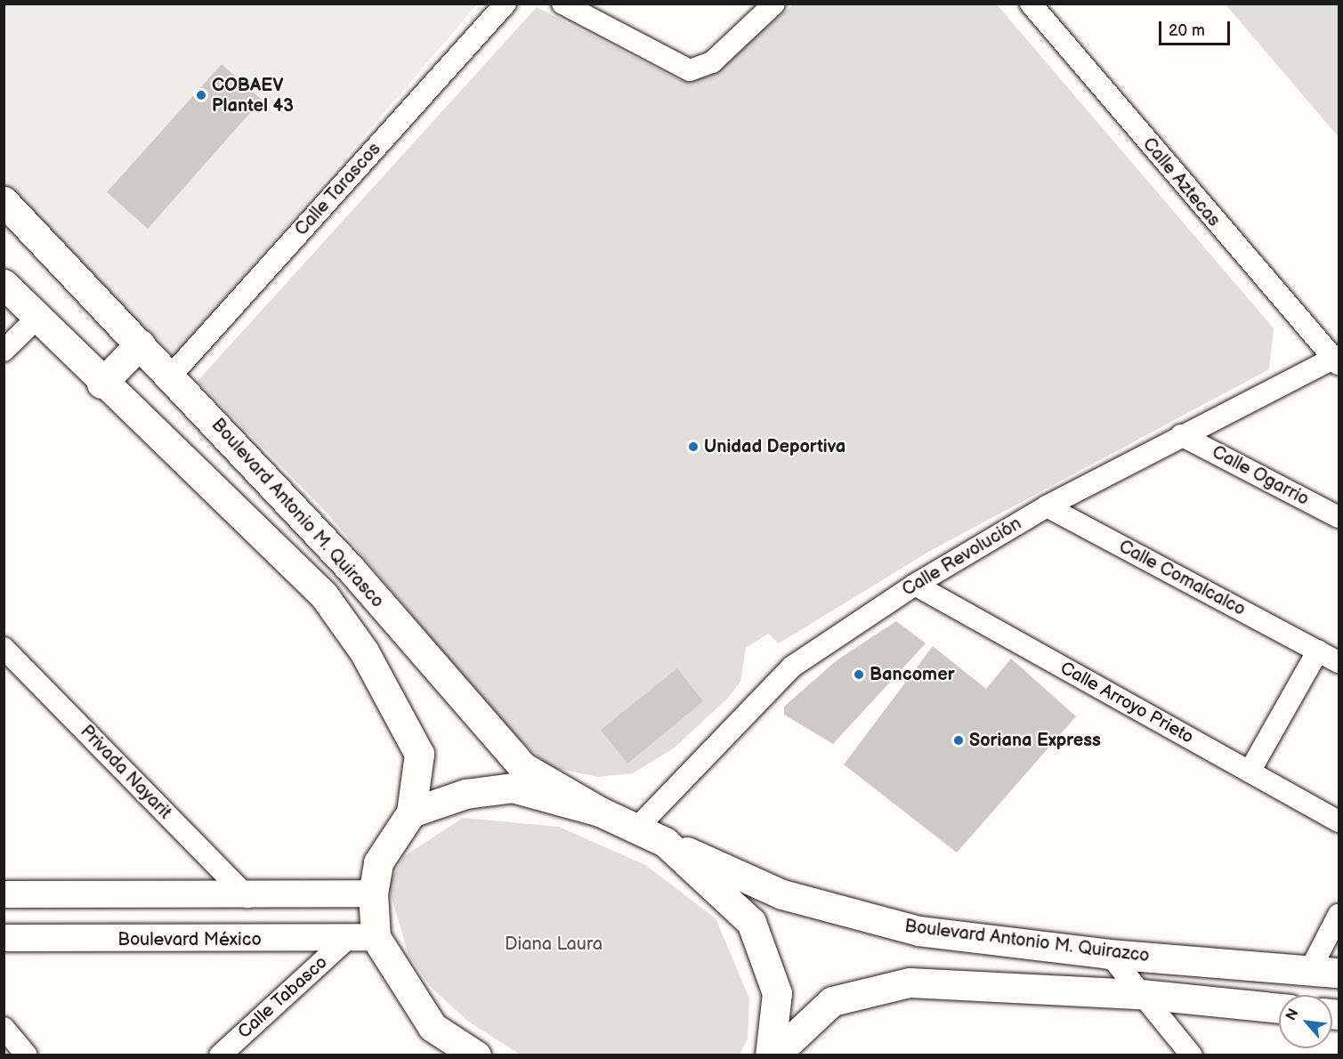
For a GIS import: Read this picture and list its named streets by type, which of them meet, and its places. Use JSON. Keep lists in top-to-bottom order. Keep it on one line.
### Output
{"streets":{"main road":["Boulevard Antonio M. Quirasco","Boulevard Antonio M. Quirazco"],"street":["Calle Aztecas","Calle Tarascos","Calle Ogarrio","Calle Revolución","Calle Comalcalco","Calle Arroyo Prieto","Privada Nayarit","Boulevard México","Calle Tabasco"]},"crossings":[["Calle Aztecas","Calle Revolución"],["Calle Tarascos","Boulevard Antonio M. Quirasco"],["Calle Ogarrio","Calle Revolución"],["Boulevard Antonio M. Quirasco","Boulevard Antonio M. Quirazco"],["Calle Revolución","Calle Comalcalco"],["Calle Revolución","Calle Arroyo Prieto"],["Calle Revolución","Boulevard Antonio M. Quirazco"],["Boulevard México","Calle Tabasco"]],"parks":["Diana Laura"],"places":["COBAEV Plantel 43","Unidad Deportiva","Bancomer","Soriana Express"],"scale_bar":"20 m","north":"top left"}
